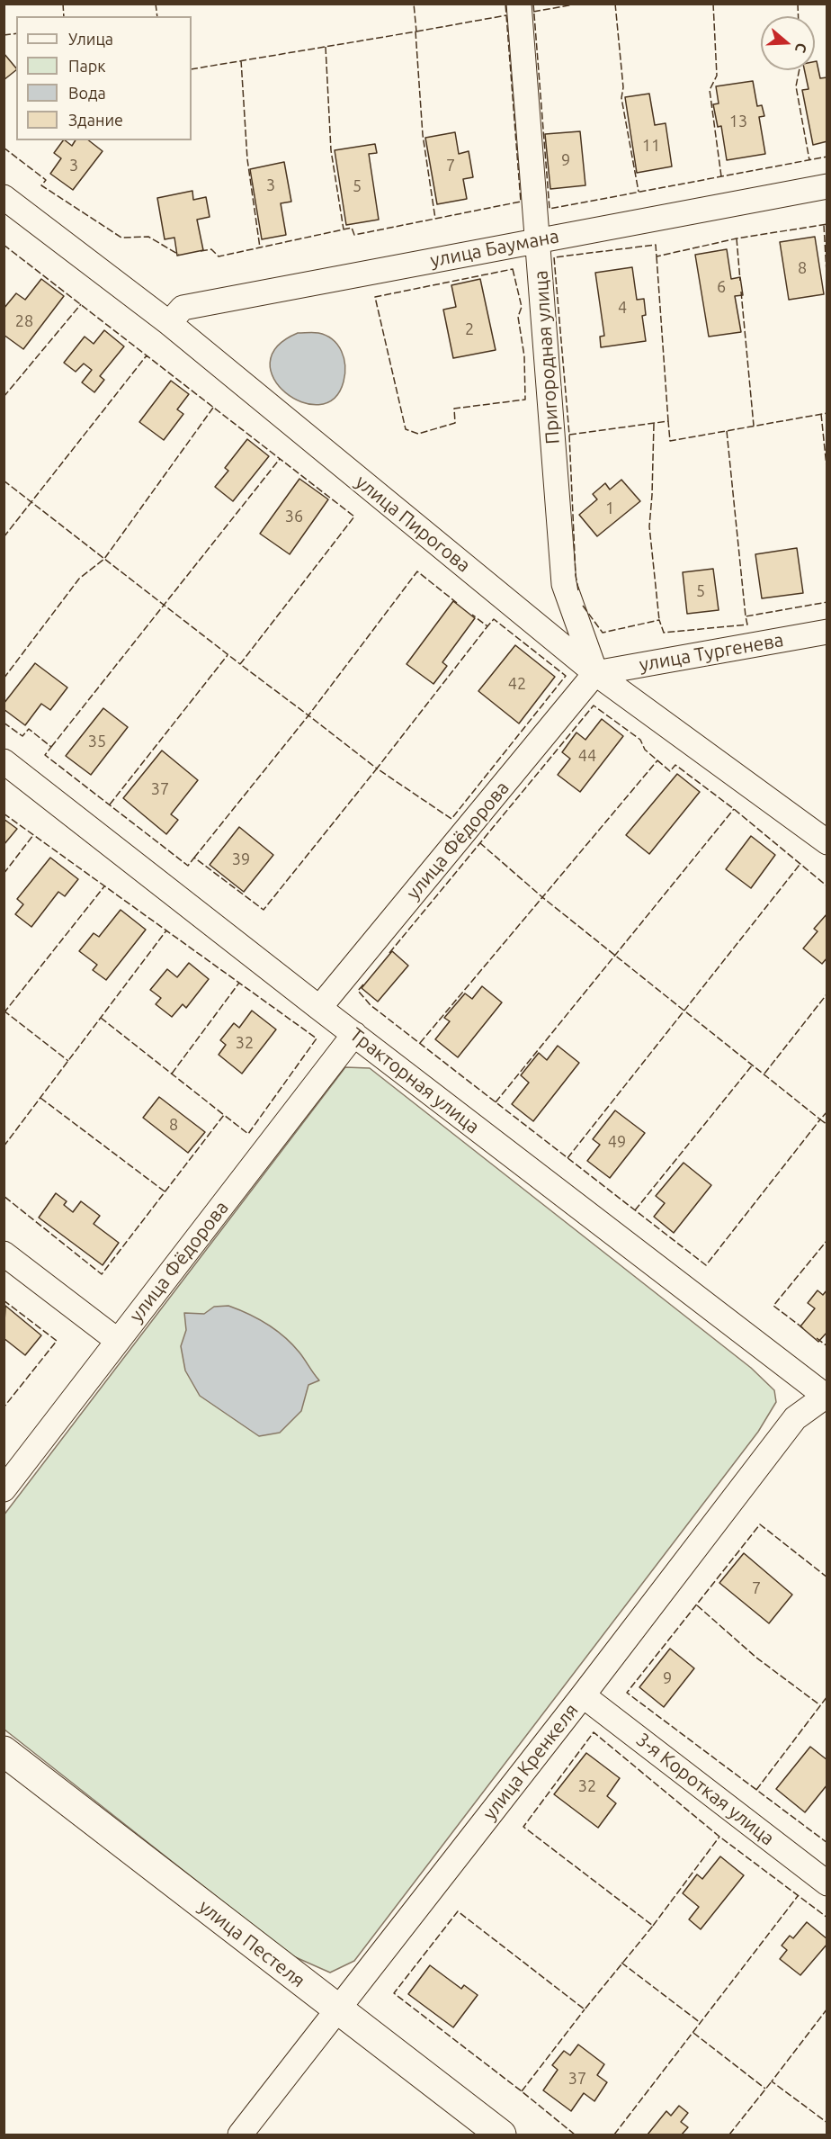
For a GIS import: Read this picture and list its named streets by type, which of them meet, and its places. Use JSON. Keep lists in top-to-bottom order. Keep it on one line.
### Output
{"streets":{"street":["улица Баумана","Пригородная улица","улица Пирогова","улица Тургенева","улица Фёдорова","Тракторная улица","улица Кренкеля","3-я Короткая улица","улица Пестеля"]},"crossings":[["улица Баумана","Пригородная улица"],["улица Баумана","улица Пирогова"],["Пригородная улица","улица Пирогова"],["Пригородная улица","улица Тургенева"],["Пригородная улица","улица Фёдорова"],["улица Пирогова","улица Тургенева"],["улица Пирогова","улица Фёдорова"],["улица Тургенева","улица Фёдорова"],["улица Фёдорова","Тракторная улица"],["Тракторная улица","улица Кренкеля"],["улица Кренкеля","3-я Короткая улица"],["улица Кренкеля","улица Пестеля"]],"house_numbers":["13","11","9","3","7","3","5","8","6","4","28","2","1","36","5","42","35","44","37","39","32","8","49","7","9","32","37"],"legend":["Улица","Парк","Вода","Здание"],"north":"right"}
